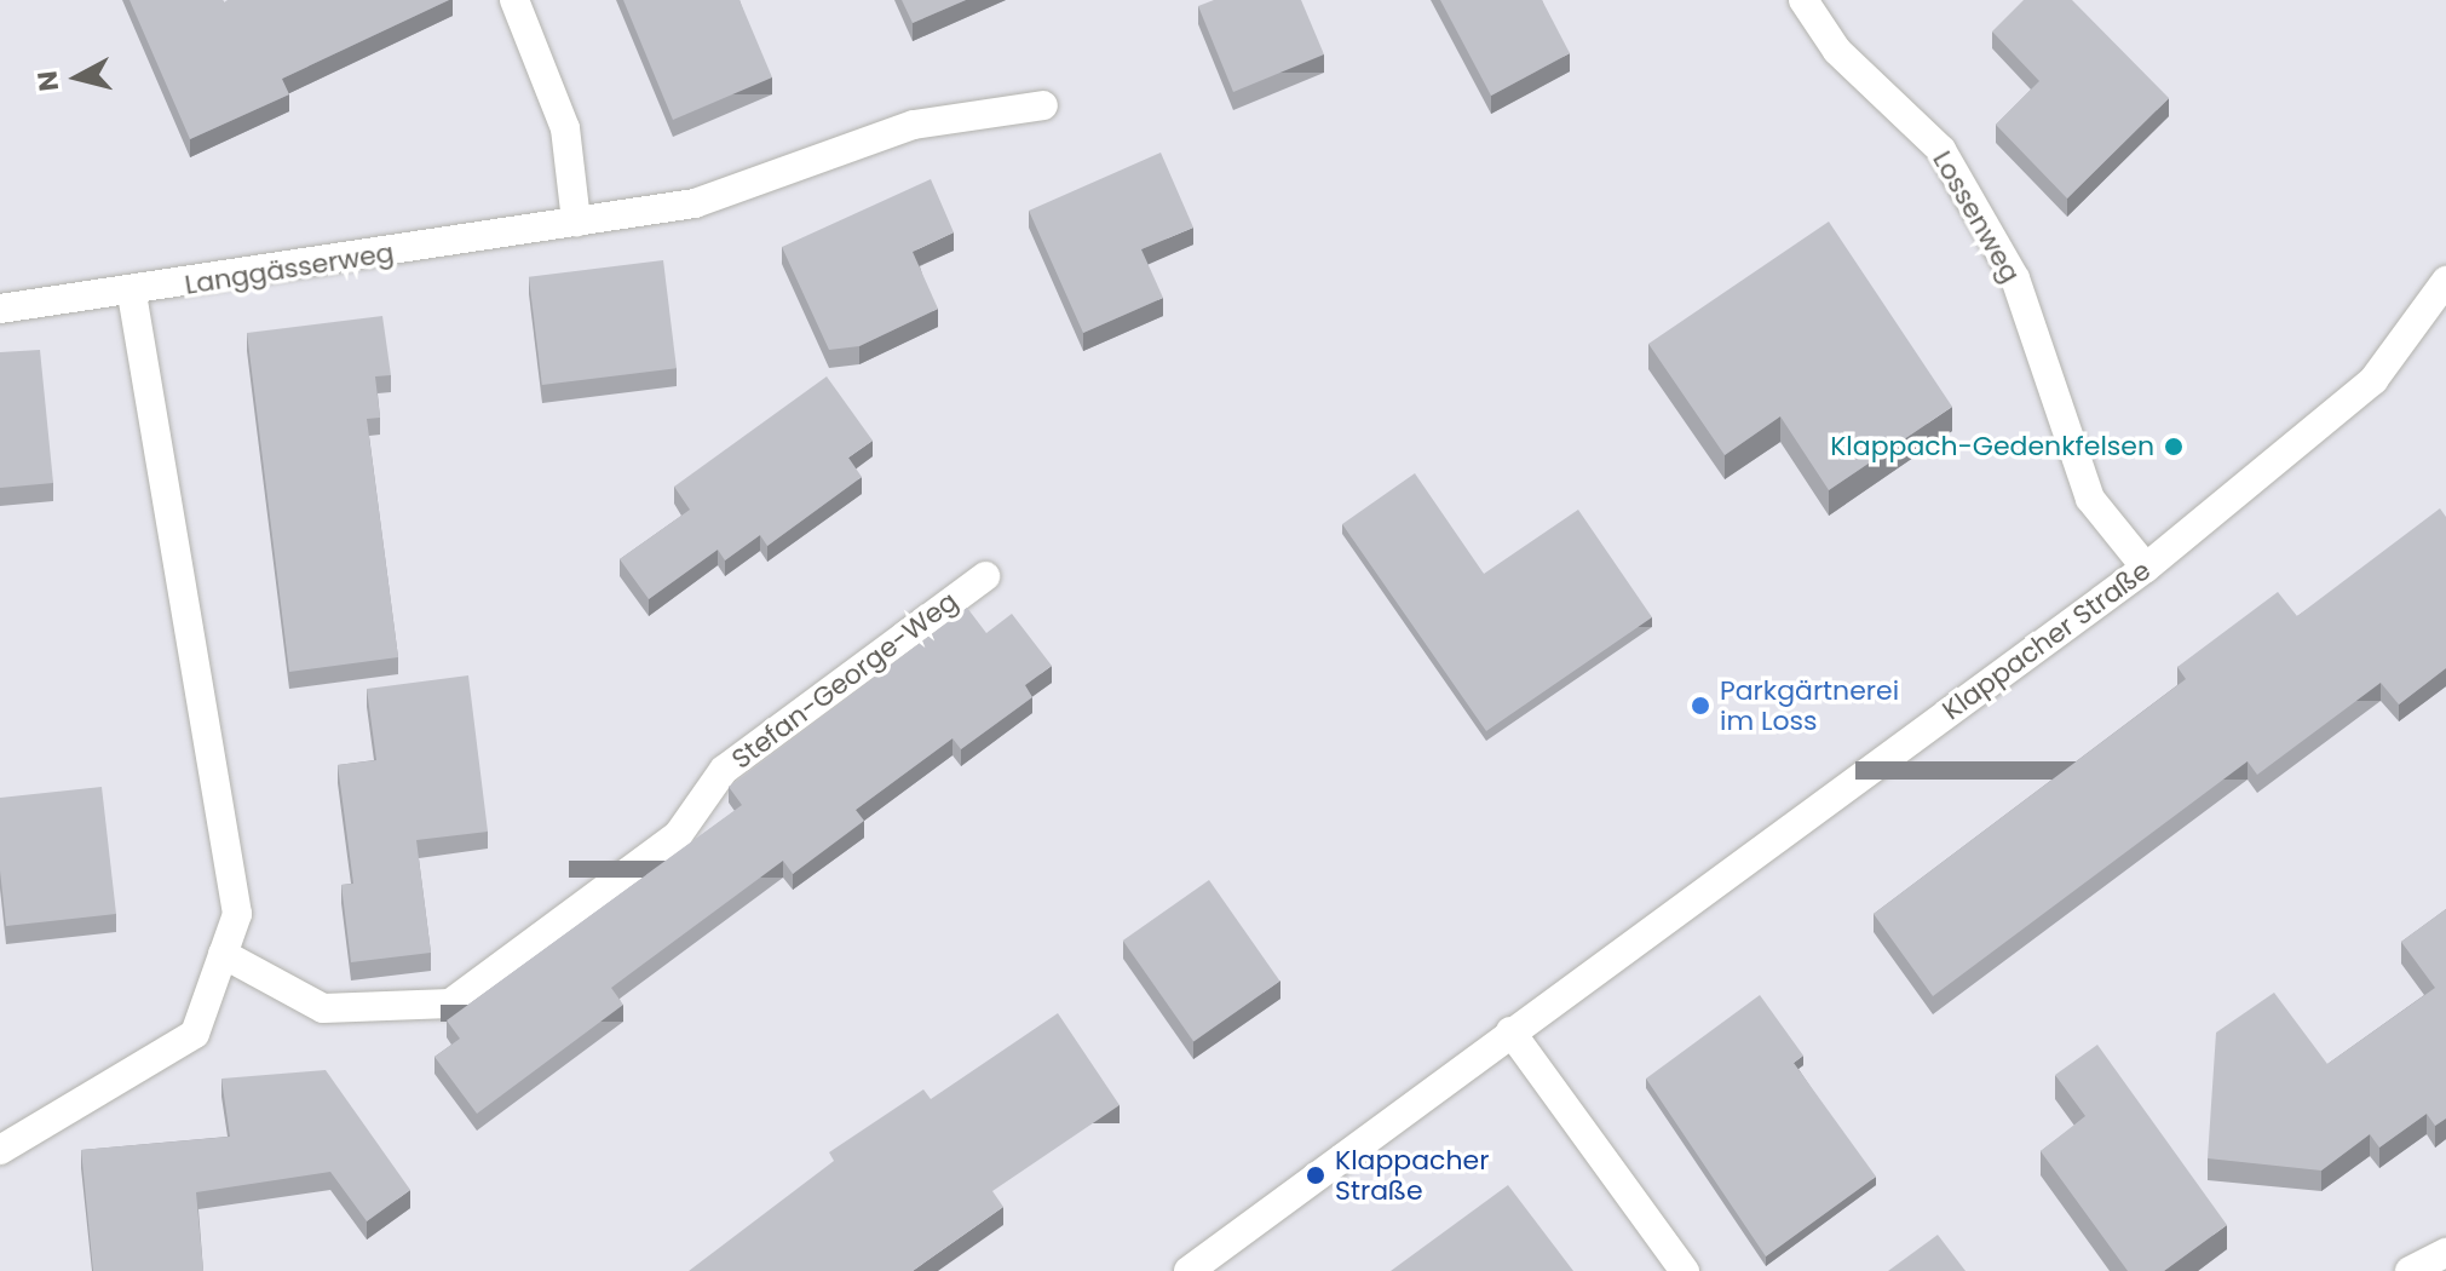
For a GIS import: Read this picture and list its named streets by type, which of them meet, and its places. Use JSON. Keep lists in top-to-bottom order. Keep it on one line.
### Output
{"streets":{"street":["Lossenweg","Langgässerweg","Klappacher Straße","Stefan-George-Weg"]},"crossings":[["Lossenweg","Klappacher Straße"]],"places":["Klappach-Gedenkfelsen","Parkgärtnerei im Loss","Klappacher Straße"],"north":"left"}
